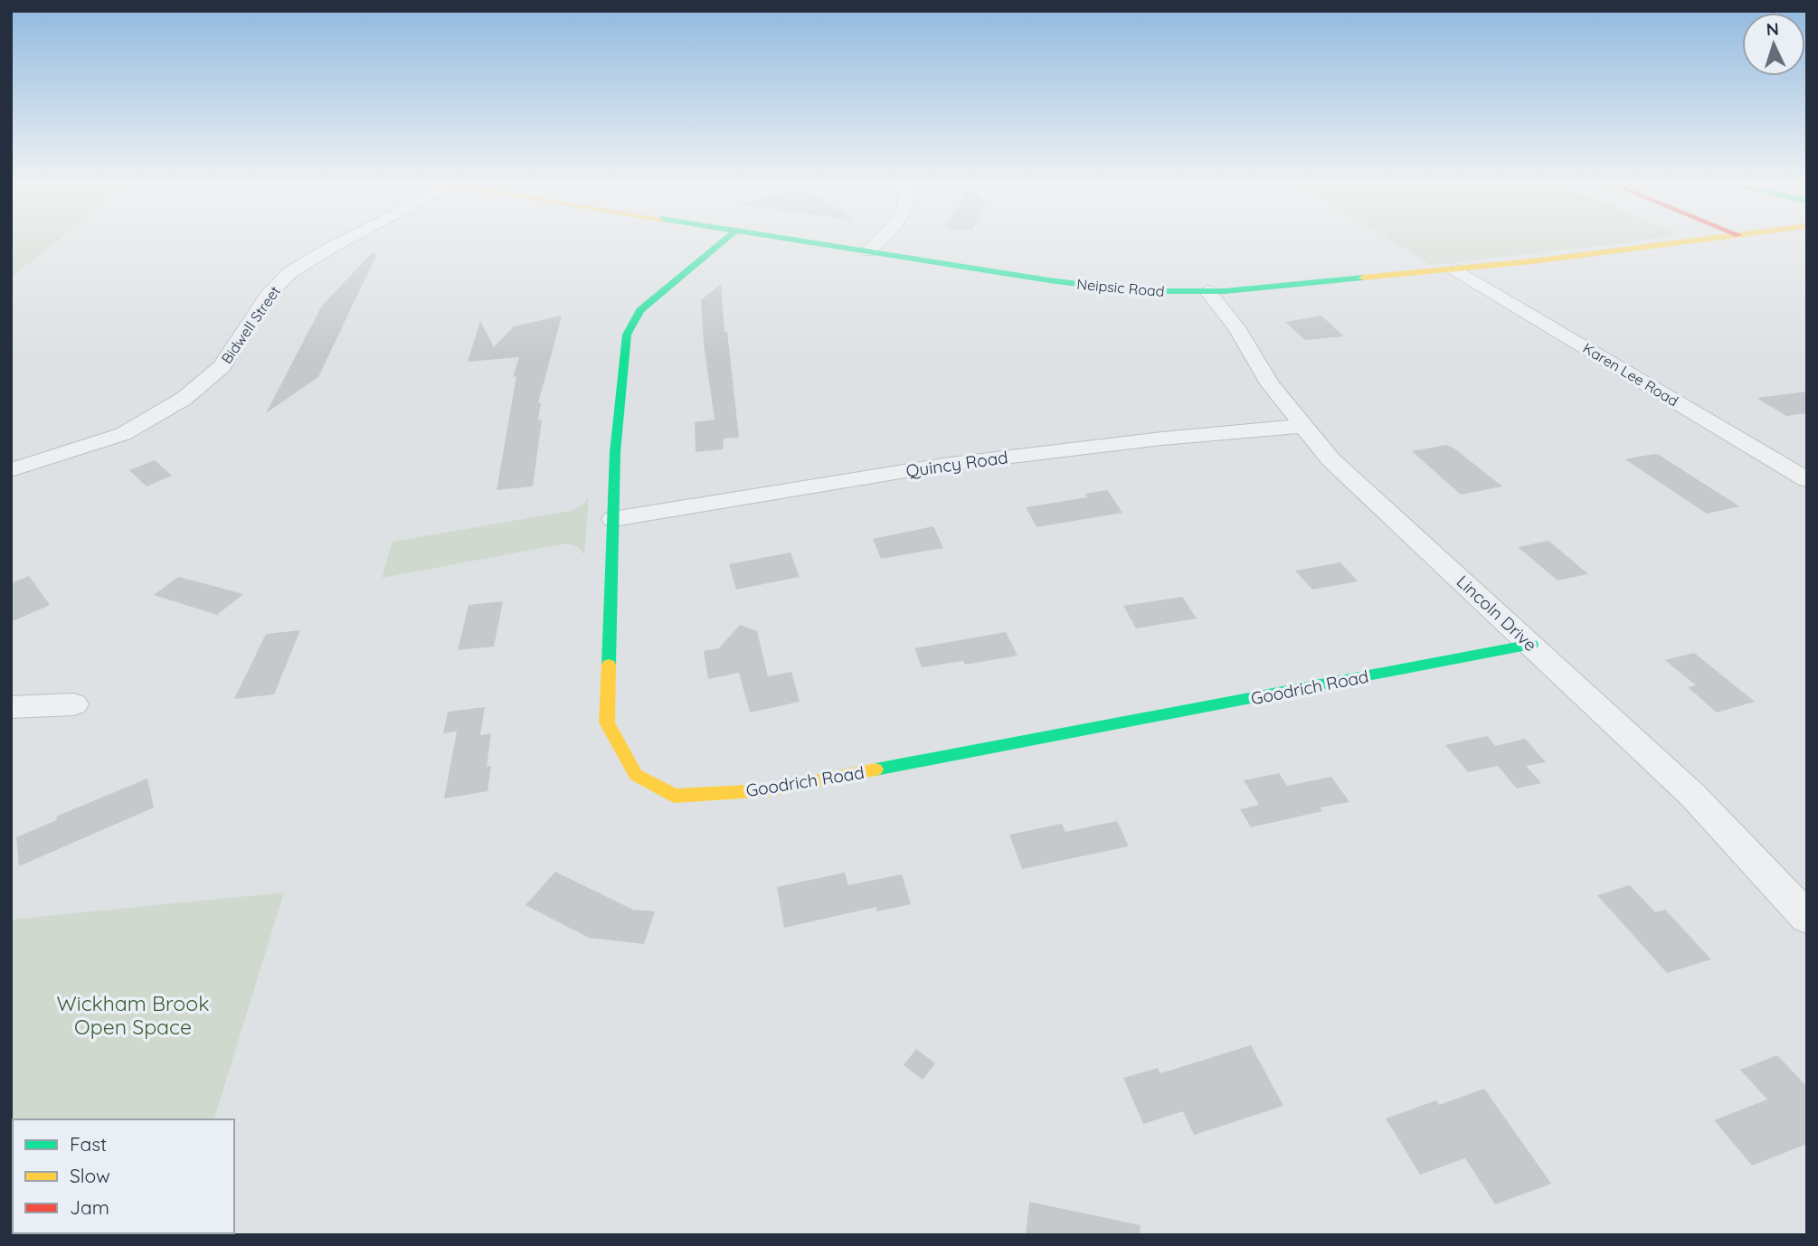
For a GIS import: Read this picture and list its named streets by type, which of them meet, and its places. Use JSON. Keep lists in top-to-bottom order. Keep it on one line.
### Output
{"streets":{"main road":["Neipsic Road","Goodrich Road"],"street":["Bidwell Street","Karen Lee Road","Quincy Road","Lincoln Drive"]},"crossings":[["Neipsic Road","Karen Lee Road"],["Neipsic Road","Lincoln Drive"],["Quincy Road","Lincoln Drive"],["Quincy Road","Goodrich Road"],["Lincoln Drive","Goodrich Road"]],"parks":["Wickham Brook Open Space"],"legend":["Fast","Slow","Jam"],"north":"top"}
